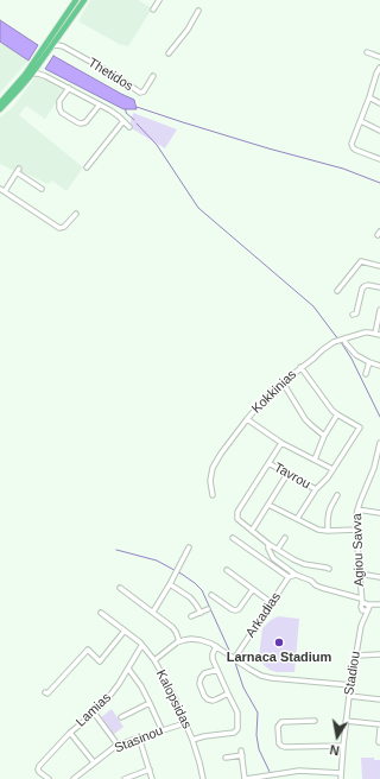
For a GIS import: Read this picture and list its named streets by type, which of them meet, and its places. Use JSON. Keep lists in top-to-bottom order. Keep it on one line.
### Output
{"streets":{"street":["Thetidos","Kokkinias","Tavrou","Agiou Savva","Arkadias","Stadiou","Kalopsidas","Lamias","Stasinou"]},"crossings":[["Agiou Savva","Stadiou"],["Kalopsidas","Lamias"],["Kalopsidas","Stasinou"]],"places":["Larnaca Stadium"],"north":"bottom"}
